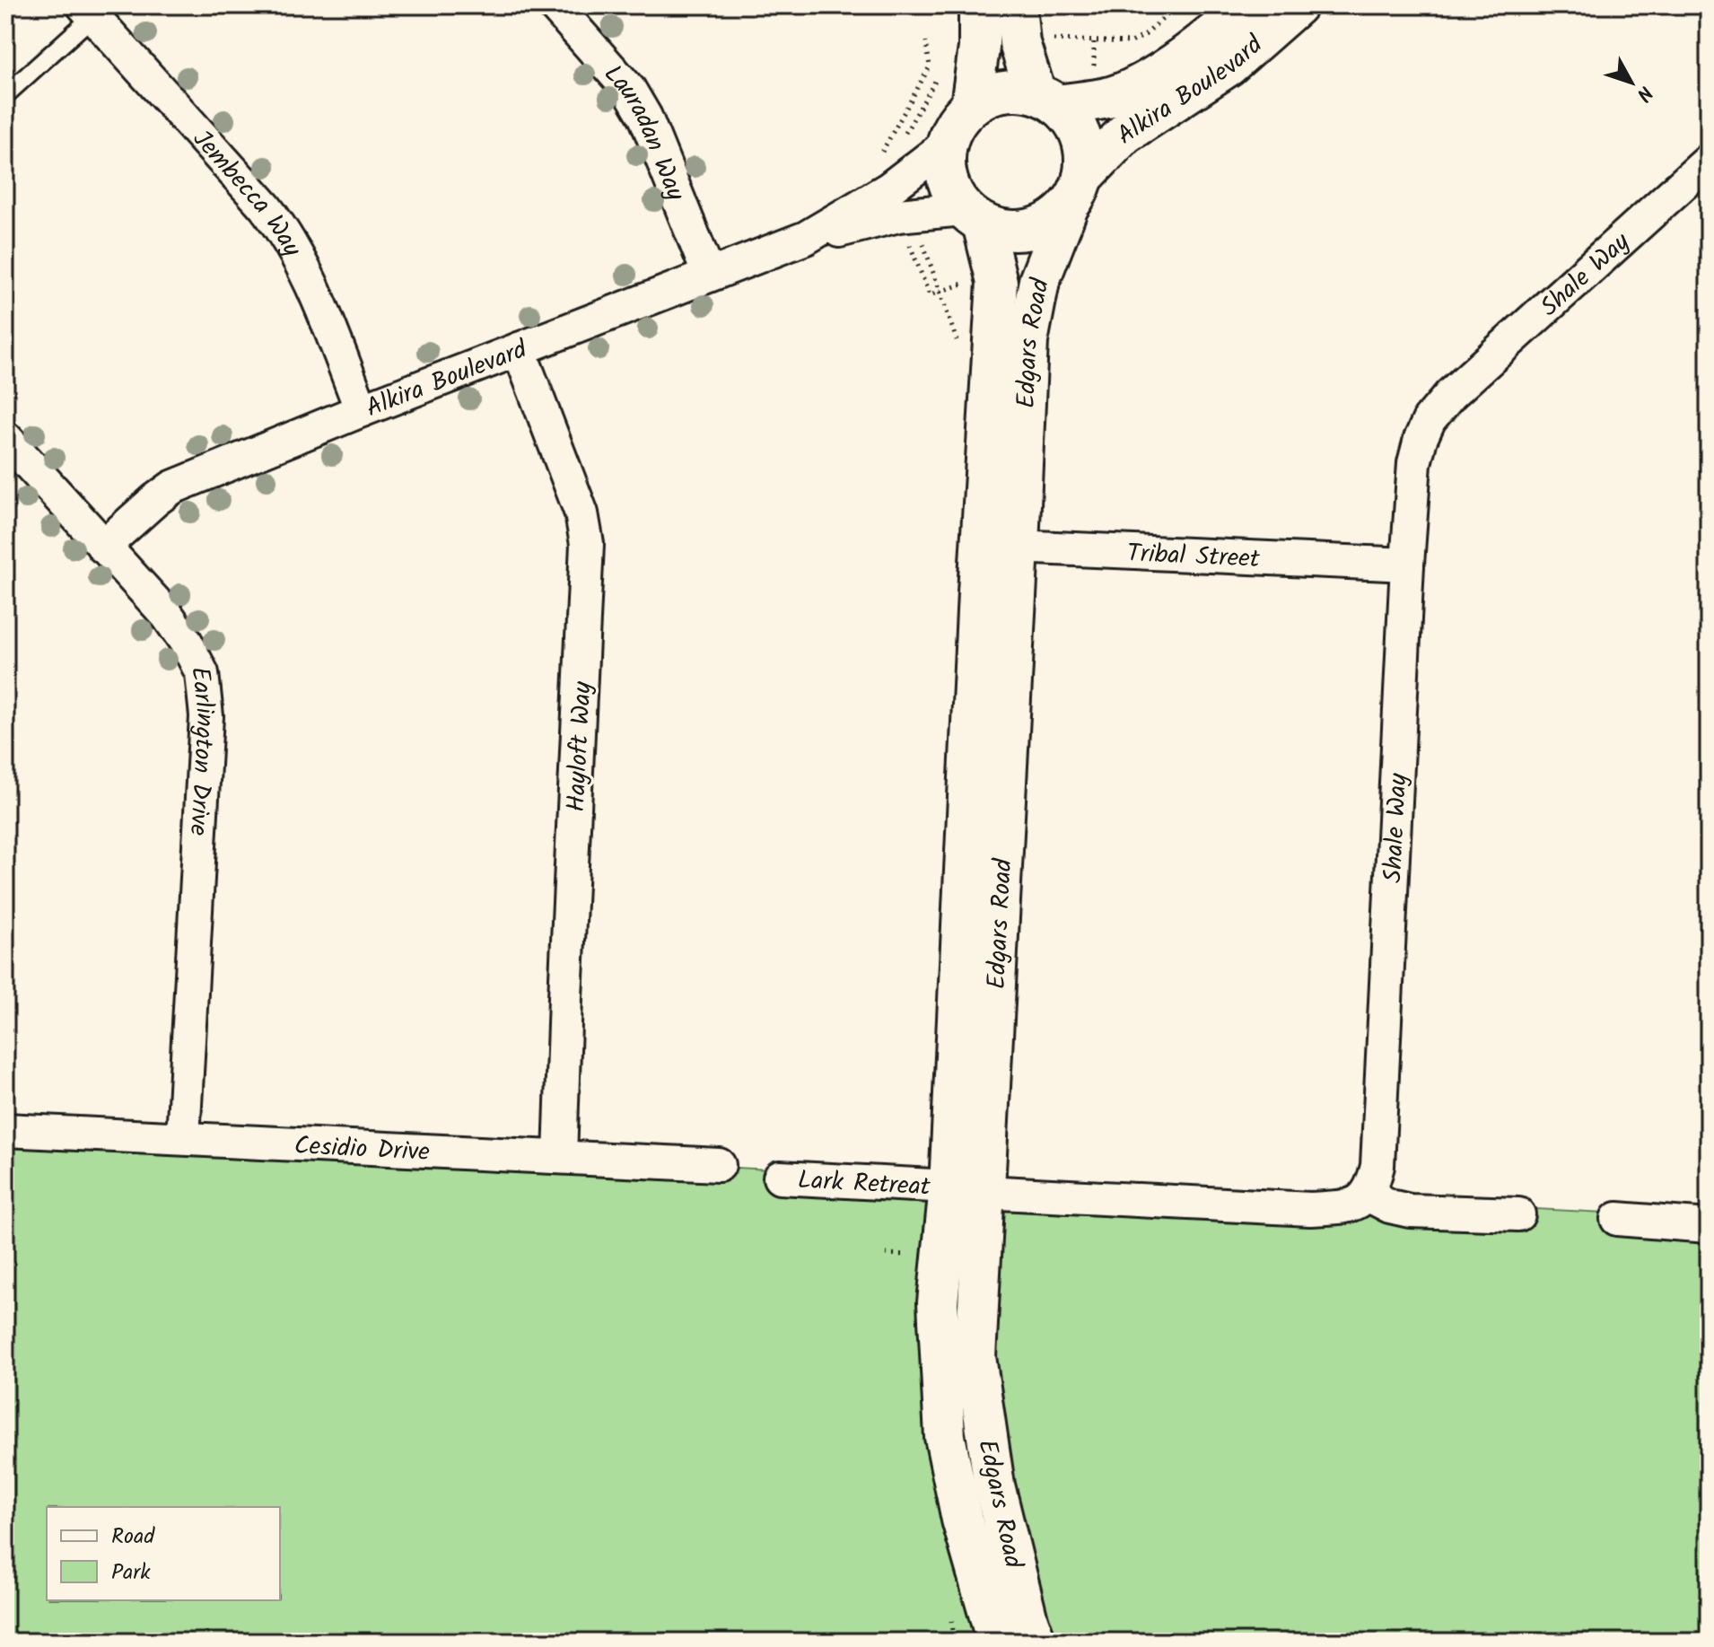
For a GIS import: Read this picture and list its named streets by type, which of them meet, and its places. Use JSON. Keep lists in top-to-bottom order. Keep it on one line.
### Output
{"streets":{"street":["Alkira Boulevard","Lauradan Way","Jembecca Way","Shale Way","Edgars Road","Tribal Street","Hayloft Way","Earlington Drive","Cesidio Drive","Lark Retreat"]},"crossings":[["Alkira Boulevard","Lauradan Way"],["Alkira Boulevard","Jembecca Way"],["Alkira Boulevard","Edgars Road"],["Alkira Boulevard","Hayloft Way"],["Alkira Boulevard","Earlington Drive"],["Shale Way","Tribal Street"],["Edgars Road","Tribal Street"],["Edgars Road","Lark Retreat"],["Hayloft Way","Cesidio Drive"],["Earlington Drive","Cesidio Drive"]],"legend":["Road","Park"],"north":"bottom right"}
